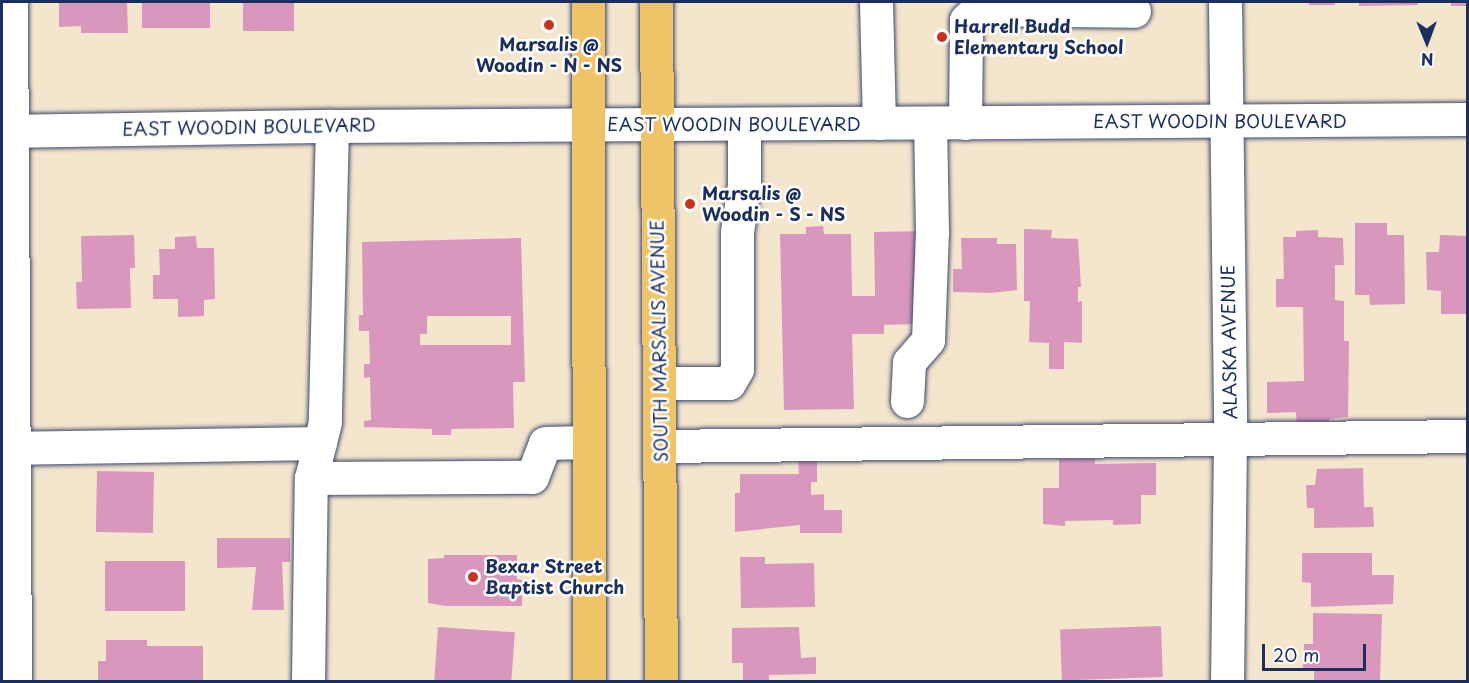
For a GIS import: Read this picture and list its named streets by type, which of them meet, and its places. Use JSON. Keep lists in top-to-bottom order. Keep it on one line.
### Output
{"streets":{"main road":["SOUTH MARSALIS AVENUE"],"street":["EAST WOODIN BOULEVARD","ALASKA AVENUE"]},"crossings":[["EAST WOODIN BOULEVARD","SOUTH MARSALIS AVENUE"],["EAST WOODIN BOULEVARD","ALASKA AVENUE"]],"places":["Marsalis @ Woodin - N - NS","Harrell Budd Elementary School","Marsalis @ Woodin - S - NS","Bexar Street Baptist Church"],"scale_bar":"20 m","north":"bottom"}
